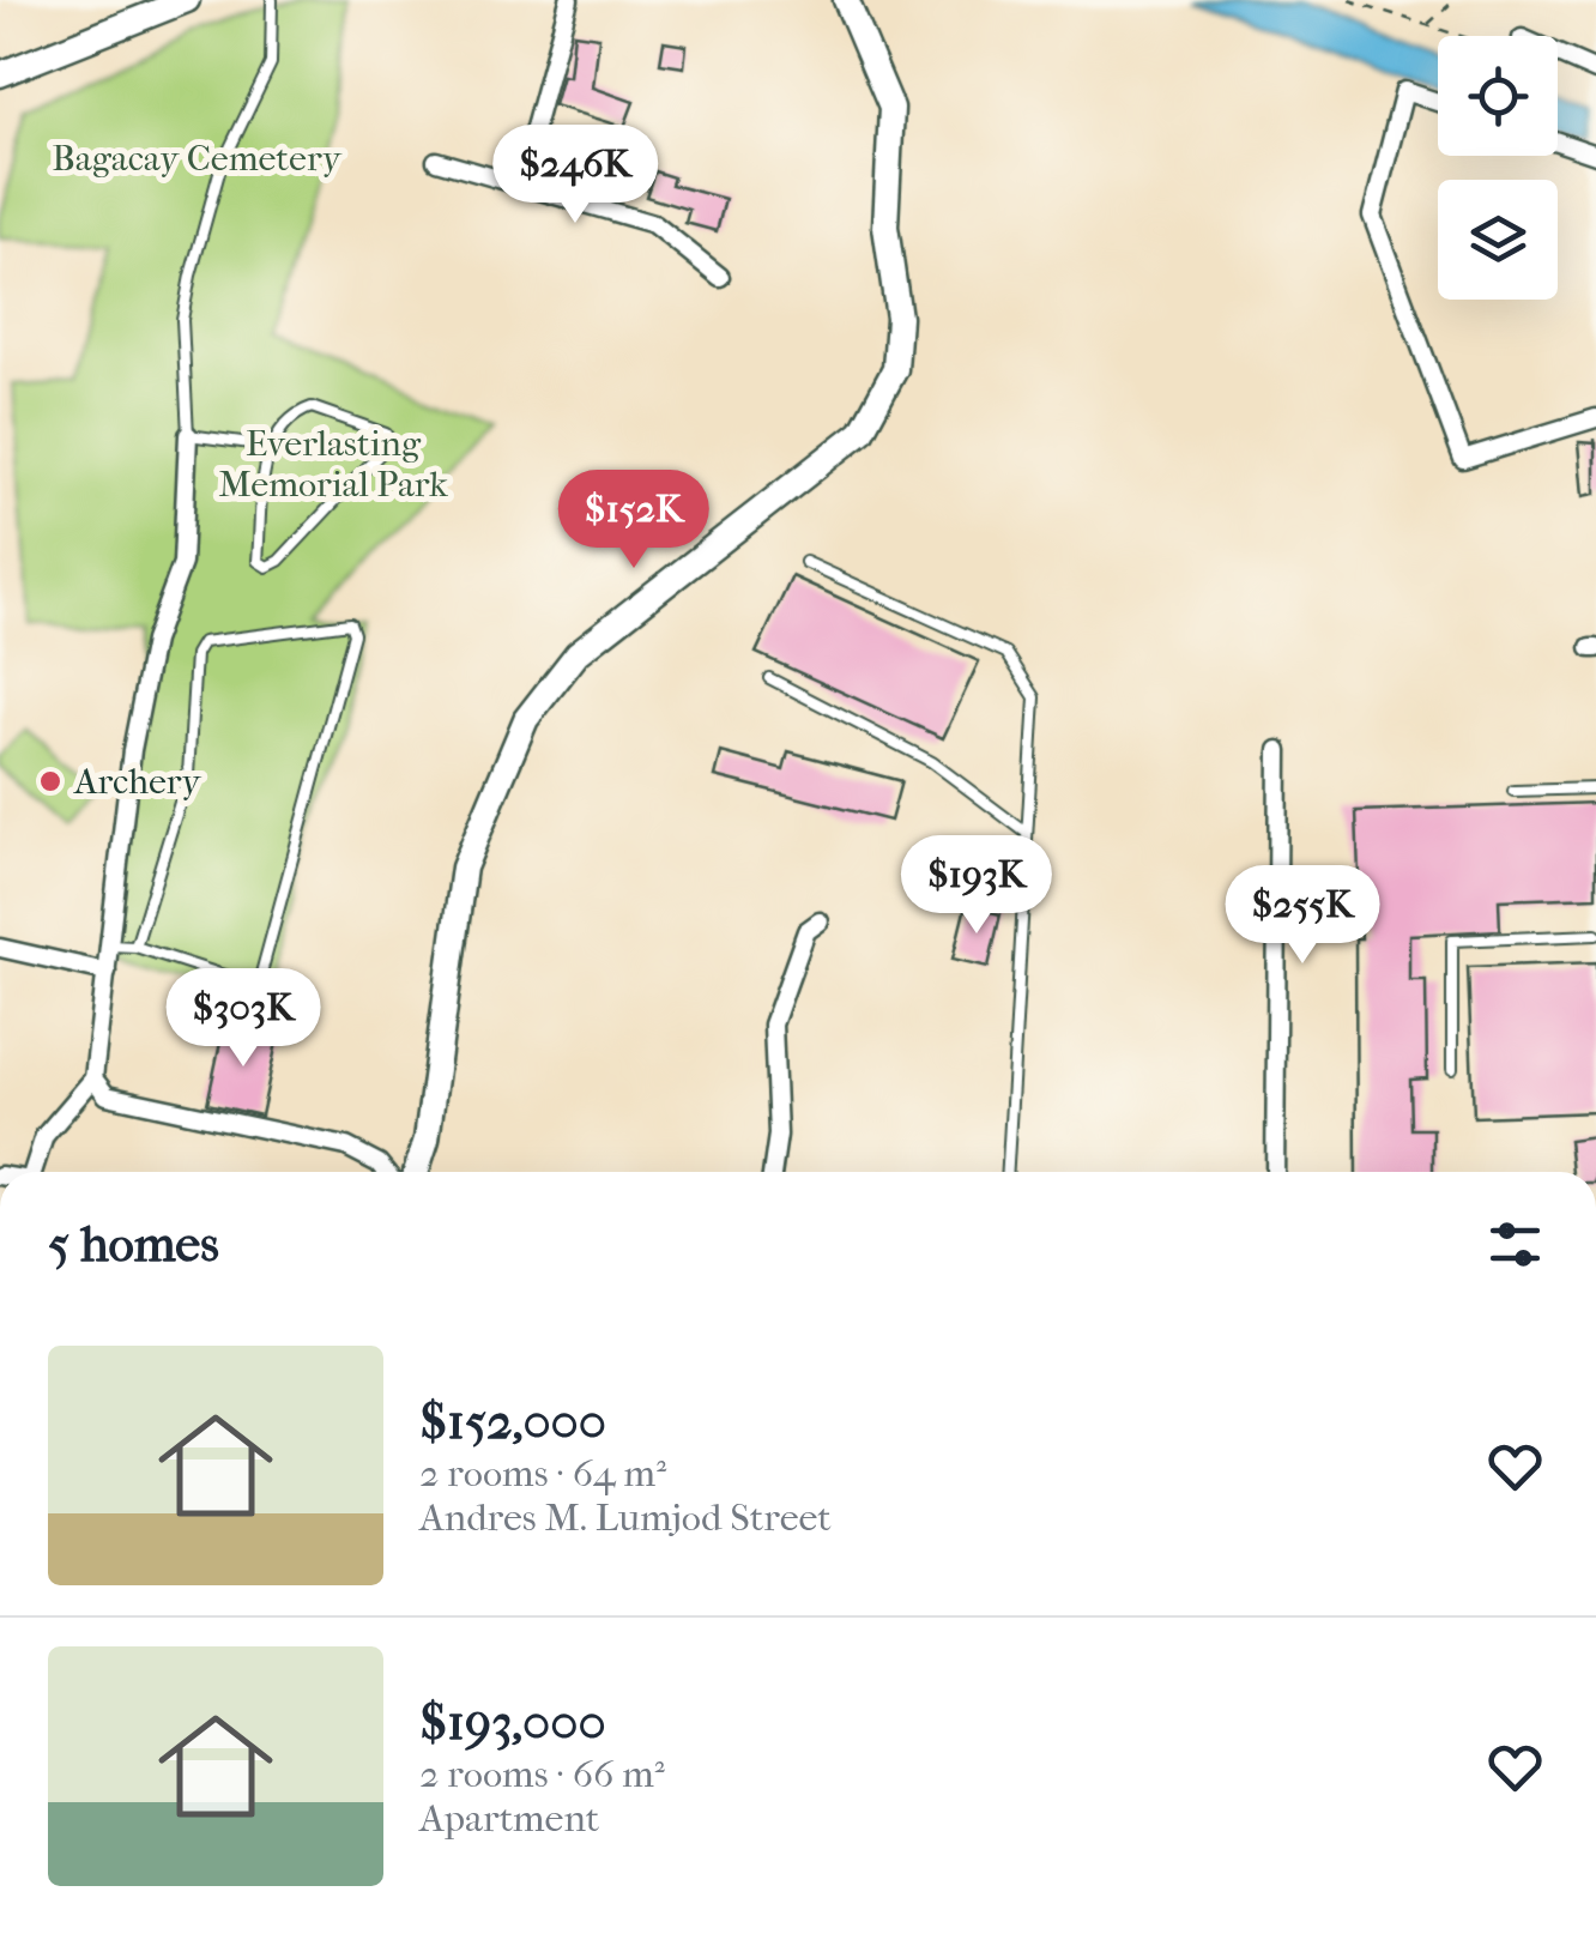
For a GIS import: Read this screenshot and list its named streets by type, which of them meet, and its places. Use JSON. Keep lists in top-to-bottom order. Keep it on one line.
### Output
{"parks":["Bagacay Cemetery","Everlasting Memorial Park"],"places":["Archery"],"page":{"price":["$246K","$152K","$193K","$255K","$303K"],"heading":"5 homes","list":[{"name":"$152,000","note":"2 rooms · 64 m² · Andres M. Lumjod Street"},{"name":"$193,000","note":"2 rooms · 66 m² · Apartment"}]}}
